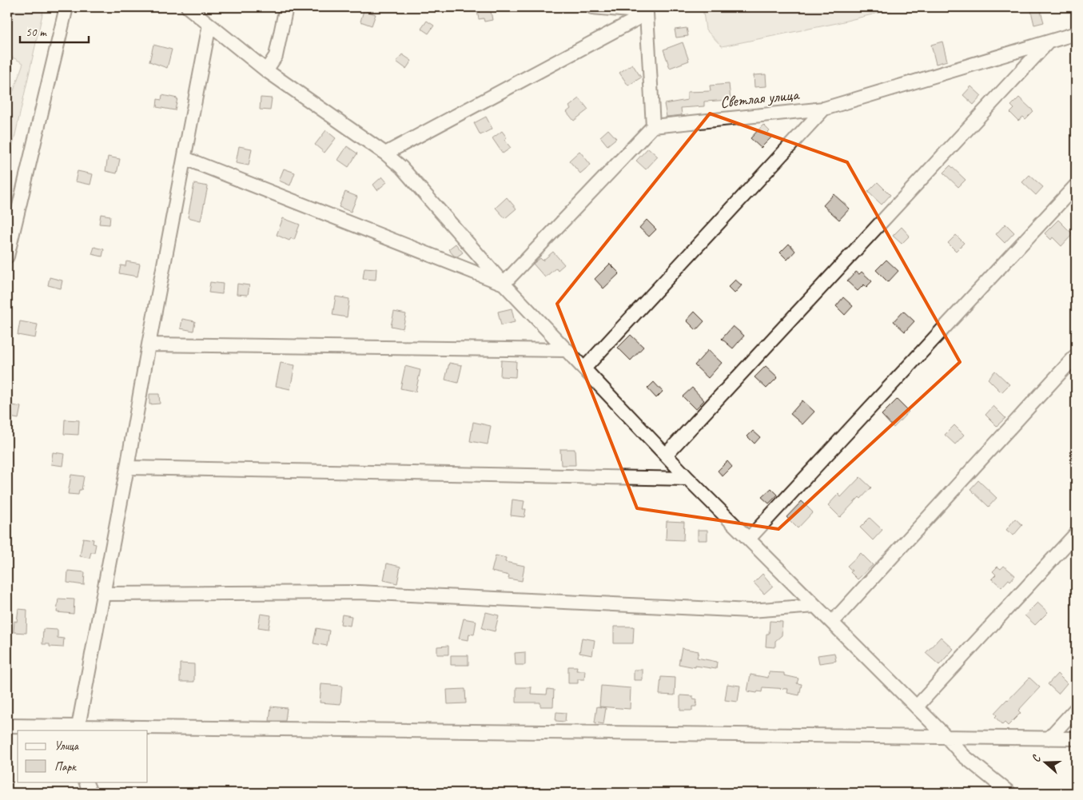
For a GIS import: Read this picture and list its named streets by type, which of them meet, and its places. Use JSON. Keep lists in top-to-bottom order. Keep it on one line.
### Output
{"streets":{"street":["Светлая улица"]},"legend":["Улица","Парк"],"scale_bar":"50 m","north":"left"}
